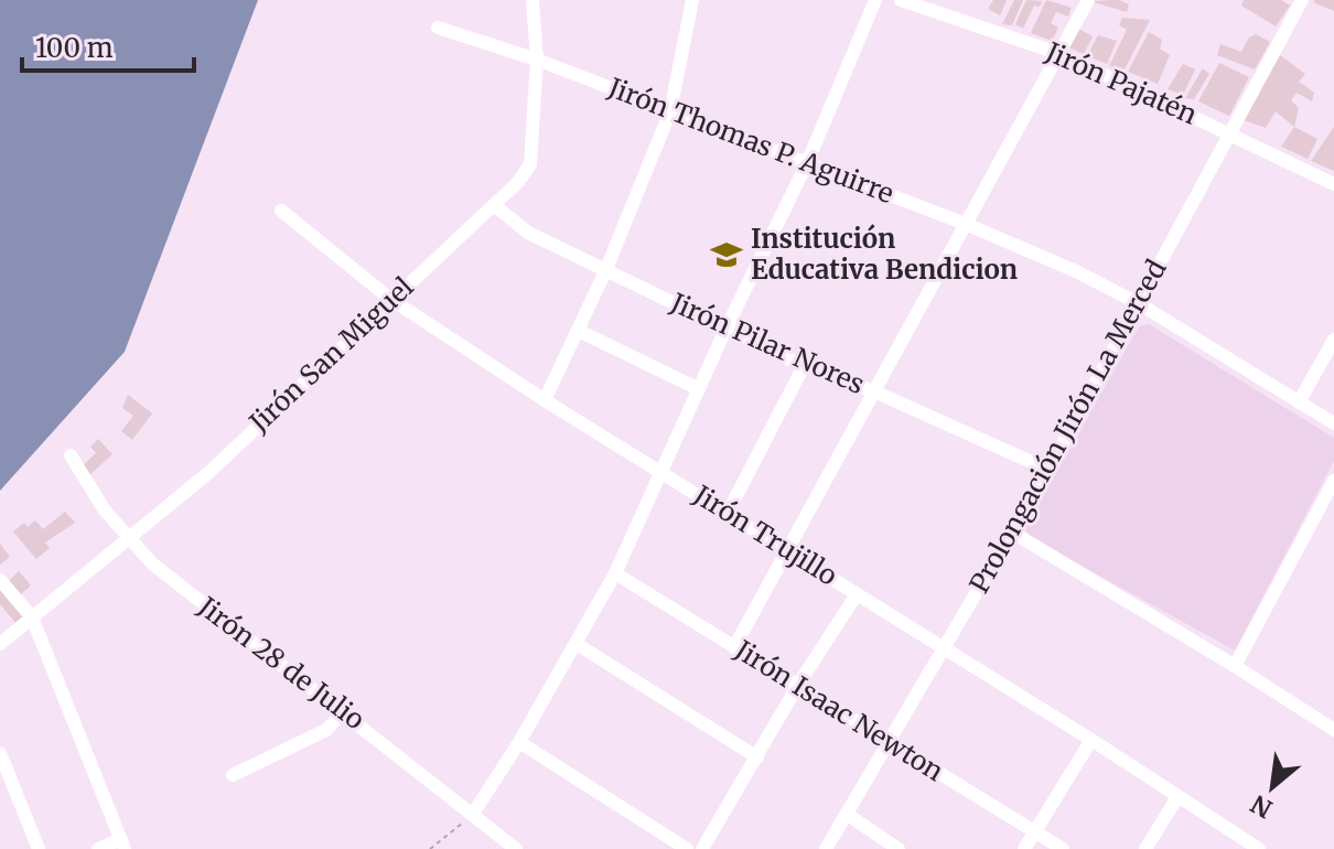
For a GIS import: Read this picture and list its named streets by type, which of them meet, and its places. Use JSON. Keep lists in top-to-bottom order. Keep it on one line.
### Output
{"streets":{"street":["Jirón Pajatén","Jirón Thomas P. Aguirre","Jirón Pilar Nores","Jirón San Miguel","Prolongación Jirón La Merced","Jirón Trujillo","Jirón 28 de Julio","Jirón Isaac Newton"]},"crossings":[["Jirón Pajatén","Prolongación Jirón La Merced"],["Jirón Thomas P. Aguirre","Jirón San Miguel"],["Jirón Thomas P. Aguirre","Prolongación Jirón La Merced"],["Jirón Pilar Nores","Jirón San Miguel"],["Jirón Pilar Nores","Prolongación Jirón La Merced"],["Jirón San Miguel","Jirón Trujillo"],["Jirón San Miguel","Jirón 28 de Julio"],["Prolongación Jirón La Merced","Jirón Trujillo"],["Prolongación Jirón La Merced","Jirón Isaac Newton"]],"places":{"school or university":["Institución Educativa Bendicion"]},"scale_bar":"100 m","north":"bottom left"}
